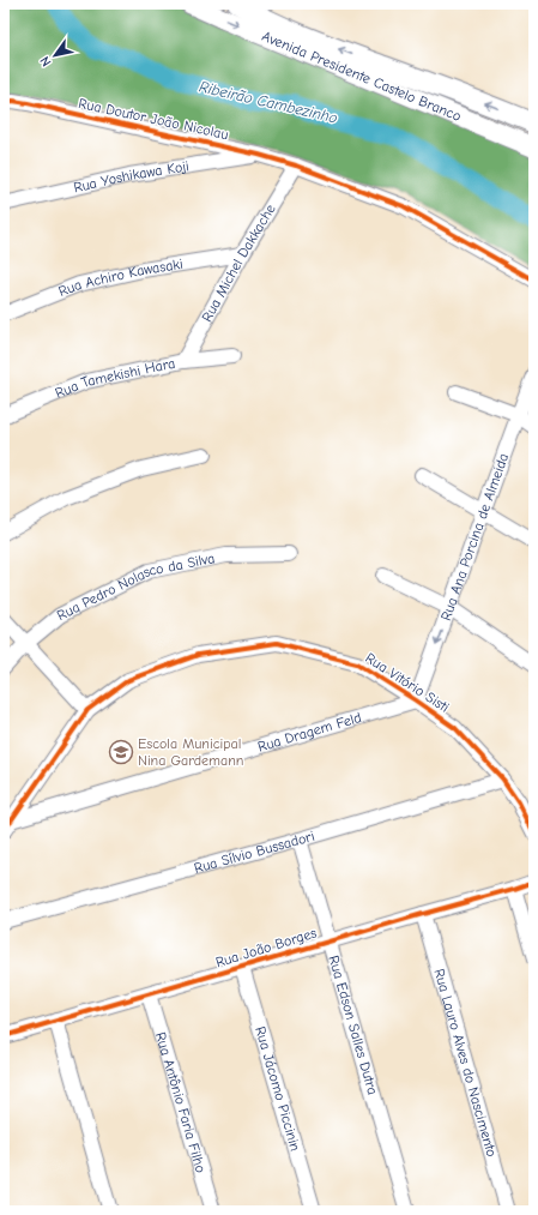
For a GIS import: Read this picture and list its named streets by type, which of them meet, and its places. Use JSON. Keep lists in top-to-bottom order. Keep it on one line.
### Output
{"streets":{"main road":["Avenida Presidente Castelo Branco"],"street":["Rua Doutor João Nicolau","Rua Yoshikawa Koji","Rua Michel Dakkache","Rua Achiro Kawasaki","Rua Tamekishi Hara","Rua Ana Porcina de Almeida","Rua Pedro Nolasco da Silva","Rua Vitório Sisti","Rua Dragem Feld","Rua Sílvio Bussadori","Rua João Borges","Rua Edson Salles Dutra","Rua Lauro Alves do Nascimento","Rua Jácomo Piccinin","Rua Antônio Faria Filho"]},"crossings":[["Rua Doutor João Nicolau","Rua Yoshikawa Koji"],["Rua Doutor João Nicolau","Rua Michel Dakkache"],["Rua Michel Dakkache","Rua Achiro Kawasaki"],["Rua Michel Dakkache","Rua Tamekishi Hara"],["Rua Ana Porcina de Almeida","Rua Vitório Sisti"],["Rua Ana Porcina de Almeida","Rua Dragem Feld"],["Rua Vitório Sisti","Rua Dragem Feld"],["Rua Vitório Sisti","Rua Sílvio Bussadori"],["Rua Sílvio Bussadori","Rua Edson Salles Dutra"],["Rua João Borges","Rua Edson Salles Dutra"],["Rua João Borges","Rua Lauro Alves do Nascimento"],["Rua João Borges","Rua Jácomo Piccinin"],["Rua João Borges","Rua Antônio Faria Filho"]],"water":["Ribeirão Cambezinho"],"places":{"school or university":["Escola Municipal Nina Gardemann"]},"north":"bottom left"}
